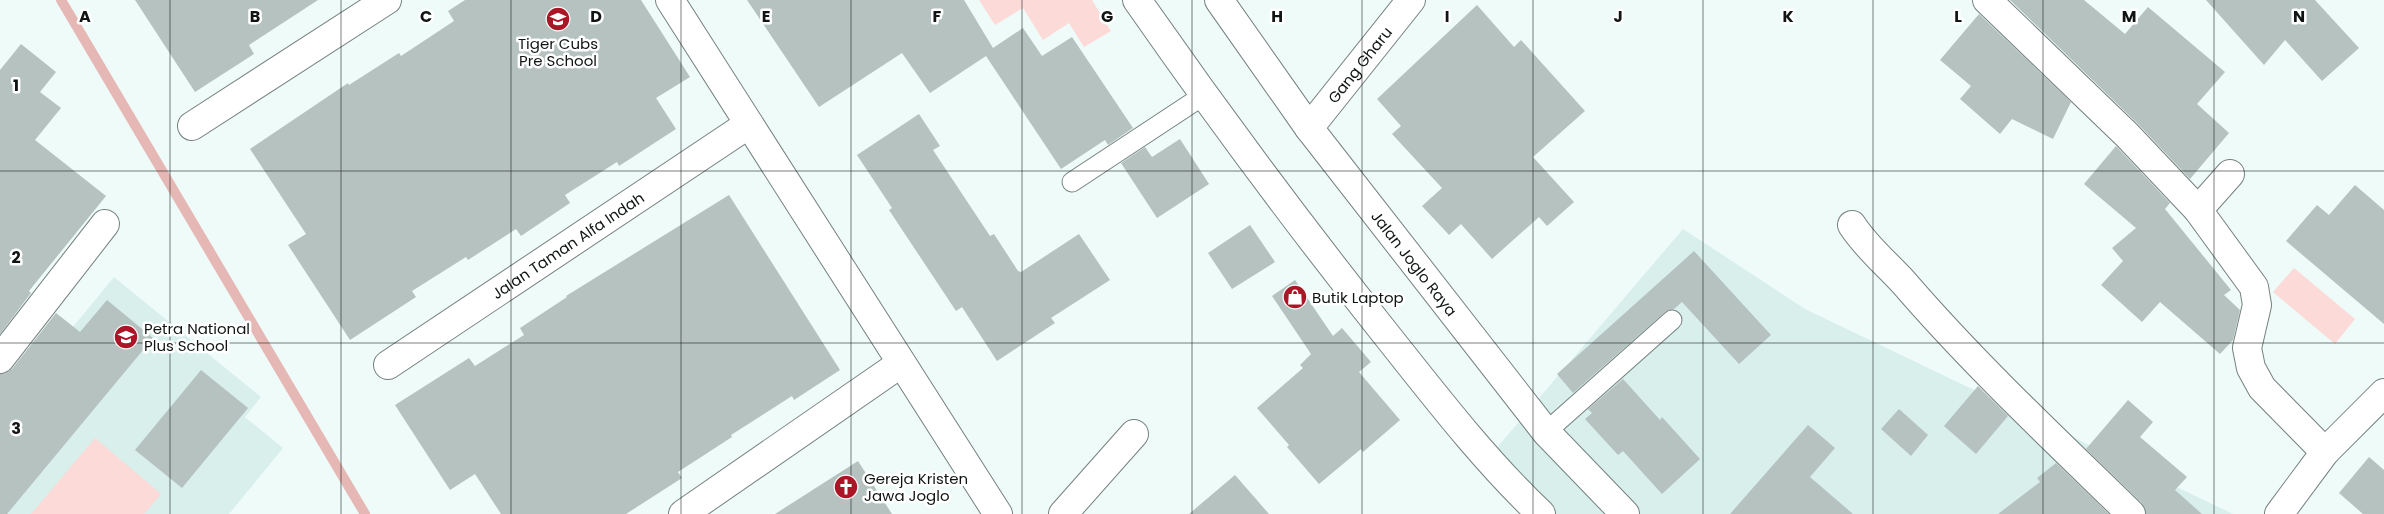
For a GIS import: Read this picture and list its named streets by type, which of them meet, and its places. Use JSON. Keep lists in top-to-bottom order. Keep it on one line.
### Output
{"streets":{"street":["Gang Gharu","Jalan Taman Alfa Indah","Jalan Joglo Raya"]},"crossings":[["Gang Gharu","Jalan Joglo Raya"]],"places":{"school or university":["Tiger Cubs Pre School","Petra National Plus School"],"shop":["Butik Laptop"],"church":["Gereja Kristen Jawa Joglo"]},"grid":{"columns":["A","B","C","D","E","F","G","H","I","J","K","L","M","N"],"rows":["1","2","3"]}}
